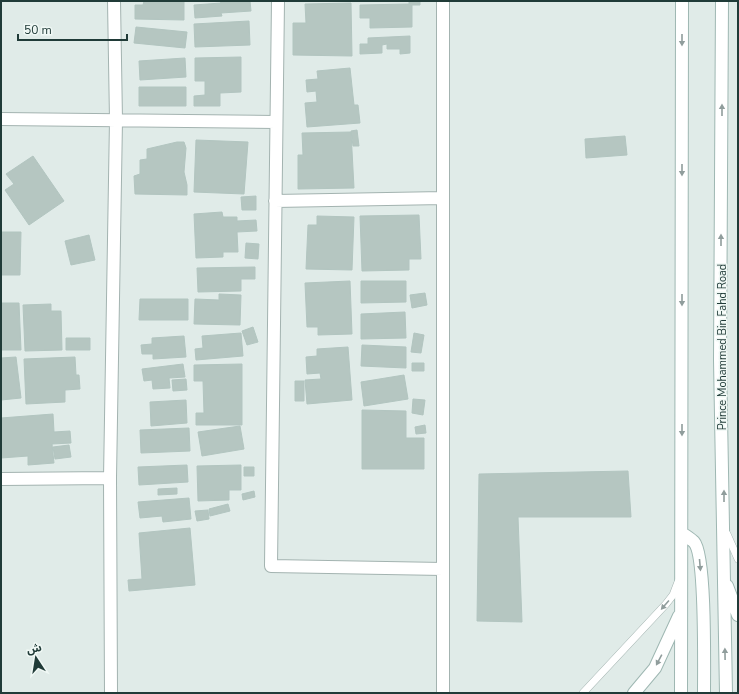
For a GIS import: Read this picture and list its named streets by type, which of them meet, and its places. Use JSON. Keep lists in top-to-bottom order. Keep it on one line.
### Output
{"streets":{"street":["Prince Mohammed Bin Fahd Road"]},"scale_bar":"50 m","north":"top"}
